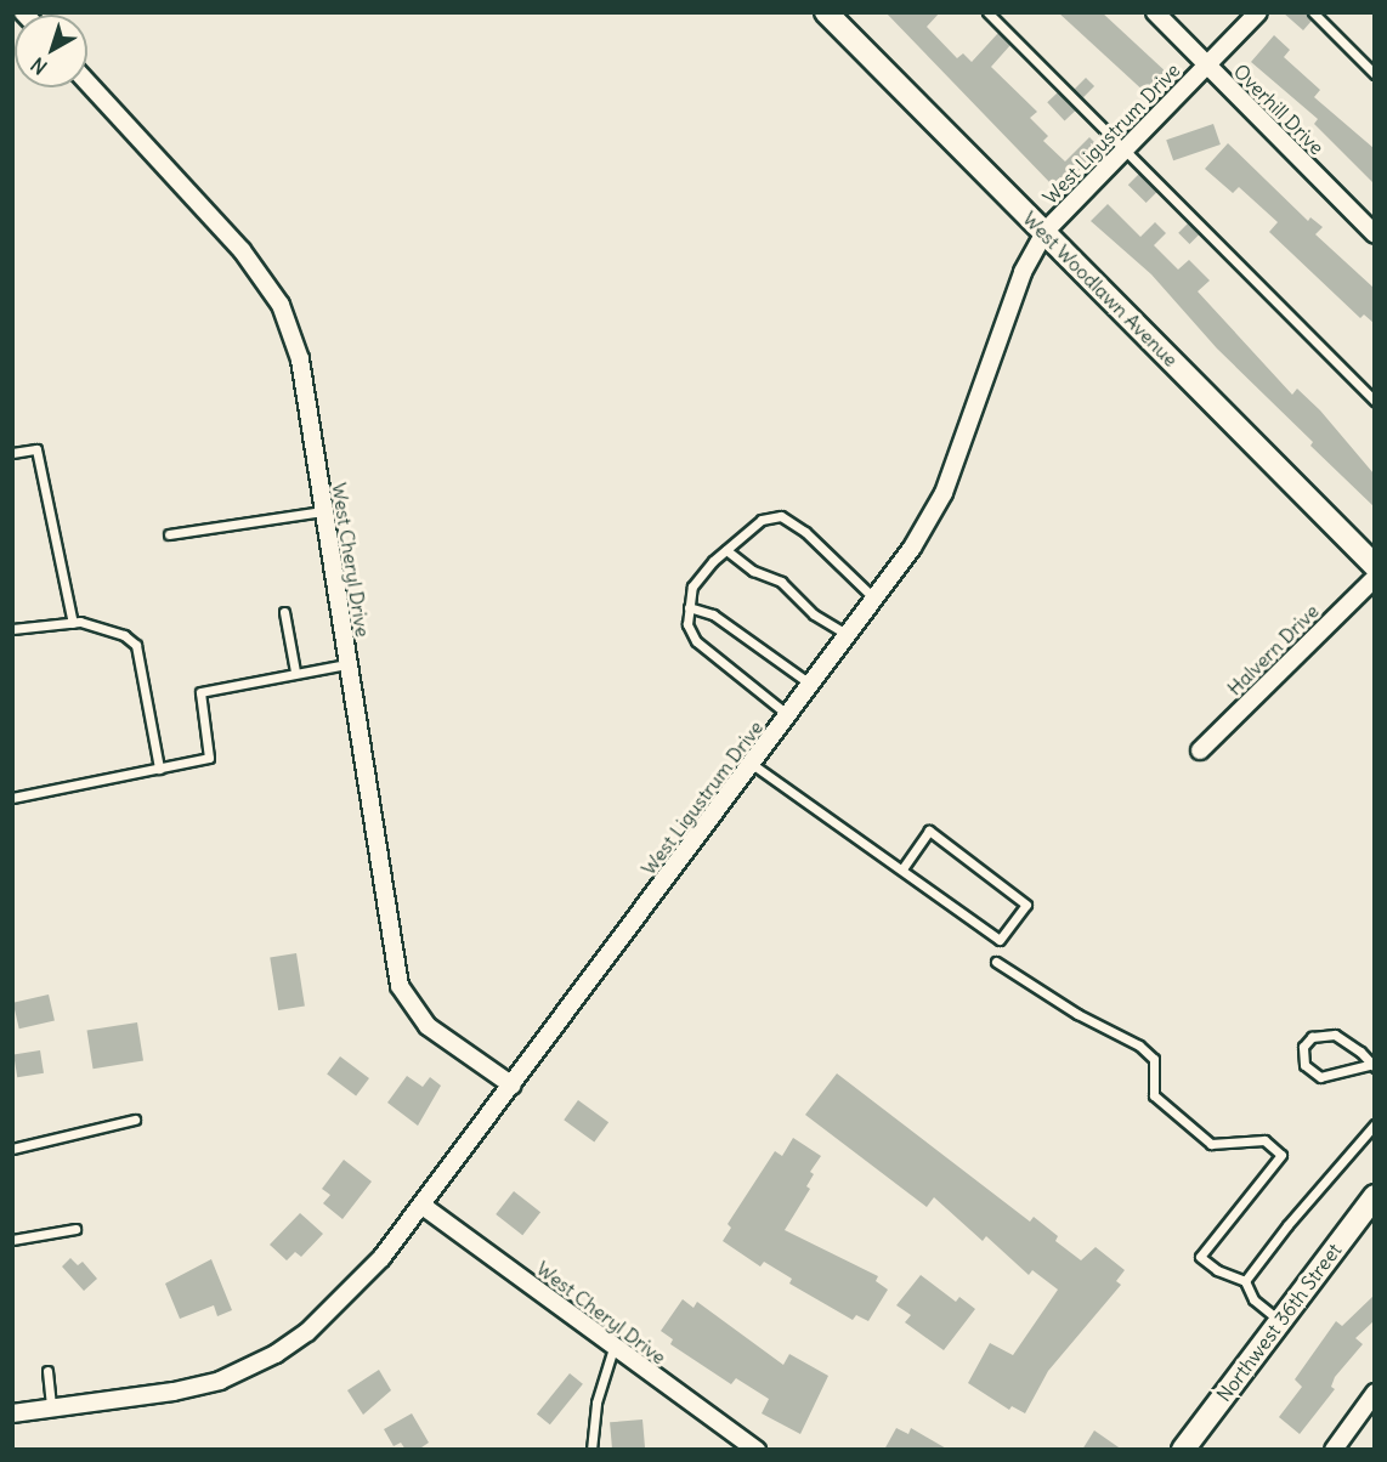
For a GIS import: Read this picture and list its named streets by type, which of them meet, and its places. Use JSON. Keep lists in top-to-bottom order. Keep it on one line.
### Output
{"streets":{"street":["Overhill Drive","West Ligustrum Drive","West Woodlawn Avenue","West Cheryl Drive","Halvern Drive","Northwest 36th Street"]},"crossings":[["Overhill Drive","West Ligustrum Drive"],["West Ligustrum Drive","West Woodlawn Avenue"],["West Ligustrum Drive","West Cheryl Drive"]],"north":"bottom left"}
